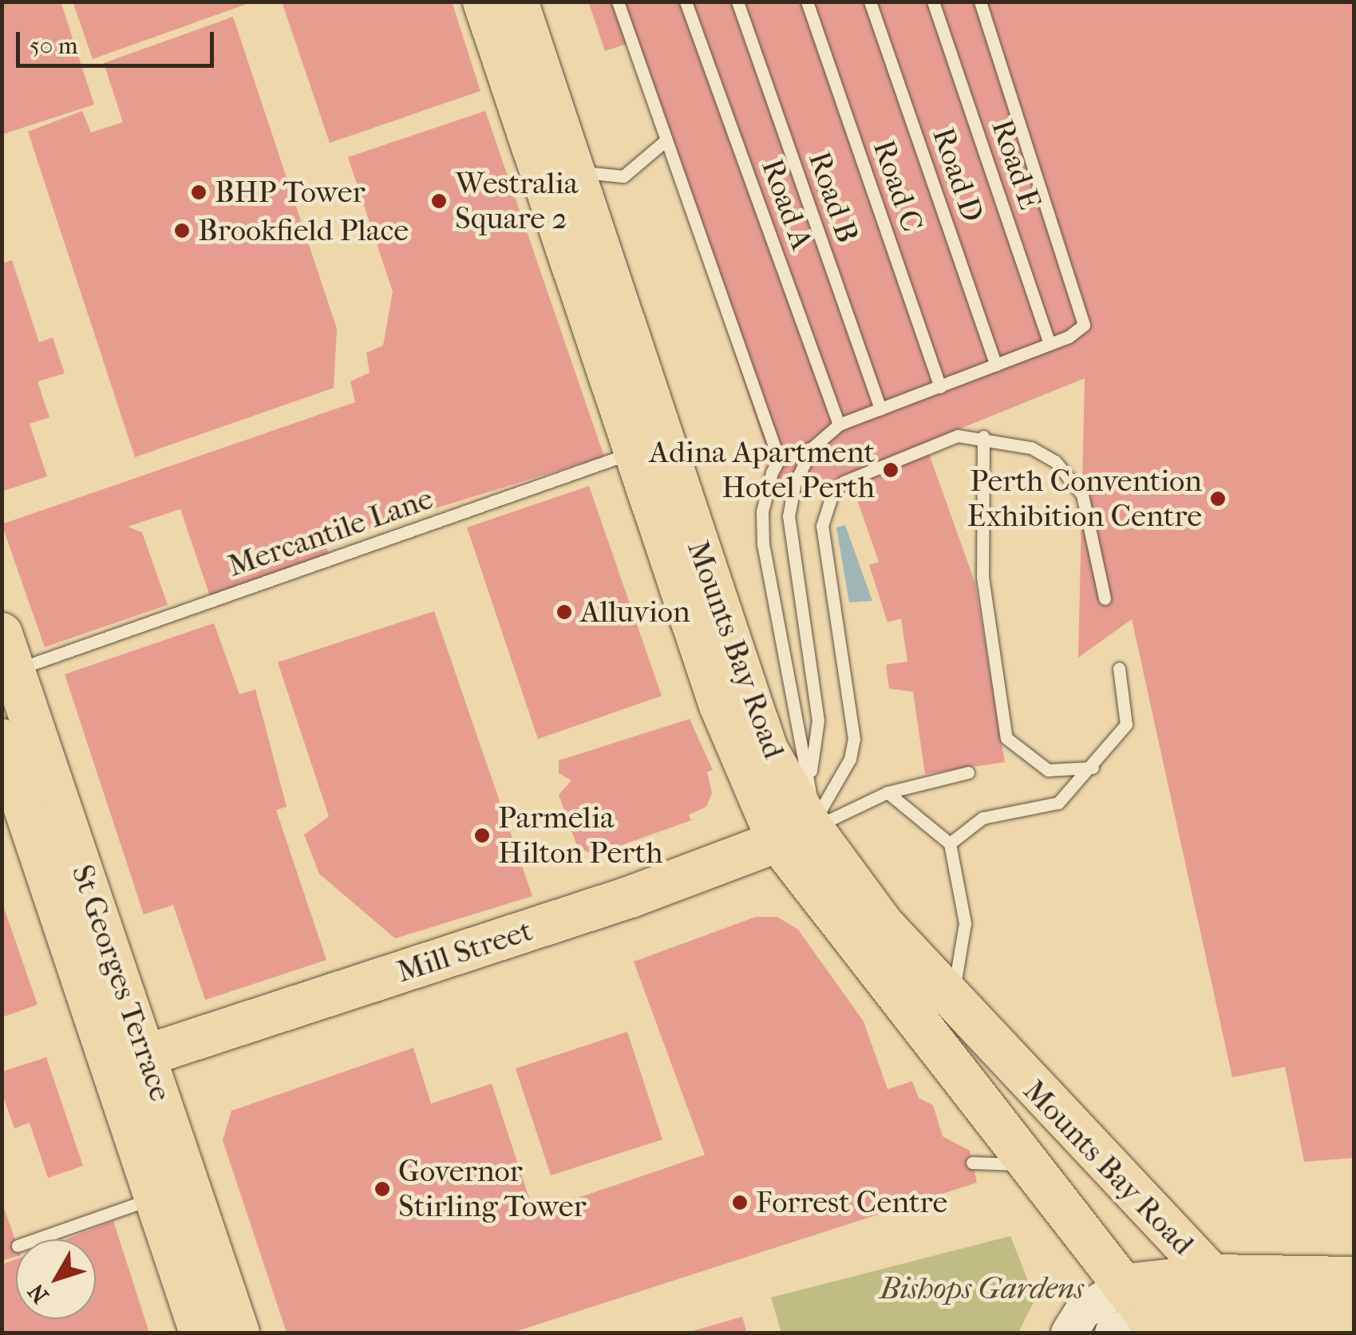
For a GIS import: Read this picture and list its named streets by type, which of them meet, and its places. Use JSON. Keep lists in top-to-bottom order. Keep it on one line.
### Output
{"streets":{"main road":["Mounts Bay Road","Mill Street","St Georges Terrace"],"lane":["Road E","Road D","Road C","Road B","Road A","Mercantile Lane"]},"crossings":[["Mercantile Lane","Mounts Bay Road"],["Mercantile Lane","St Georges Terrace"],["Mounts Bay Road","Mill Street"],["Mill Street","St Georges Terrace"]],"parks":["Bishops Gardens"],"places":["BHP Tower","Westralia Square 2","Brookfield Place","Adina Apartment Hotel Perth","Perth Convention Exhibition Centre","Alluvion","Parmelia Hilton Perth","Governor Stirling Tower","Forrest Centre"],"scale_bar":"50 m","north":"bottom left"}
